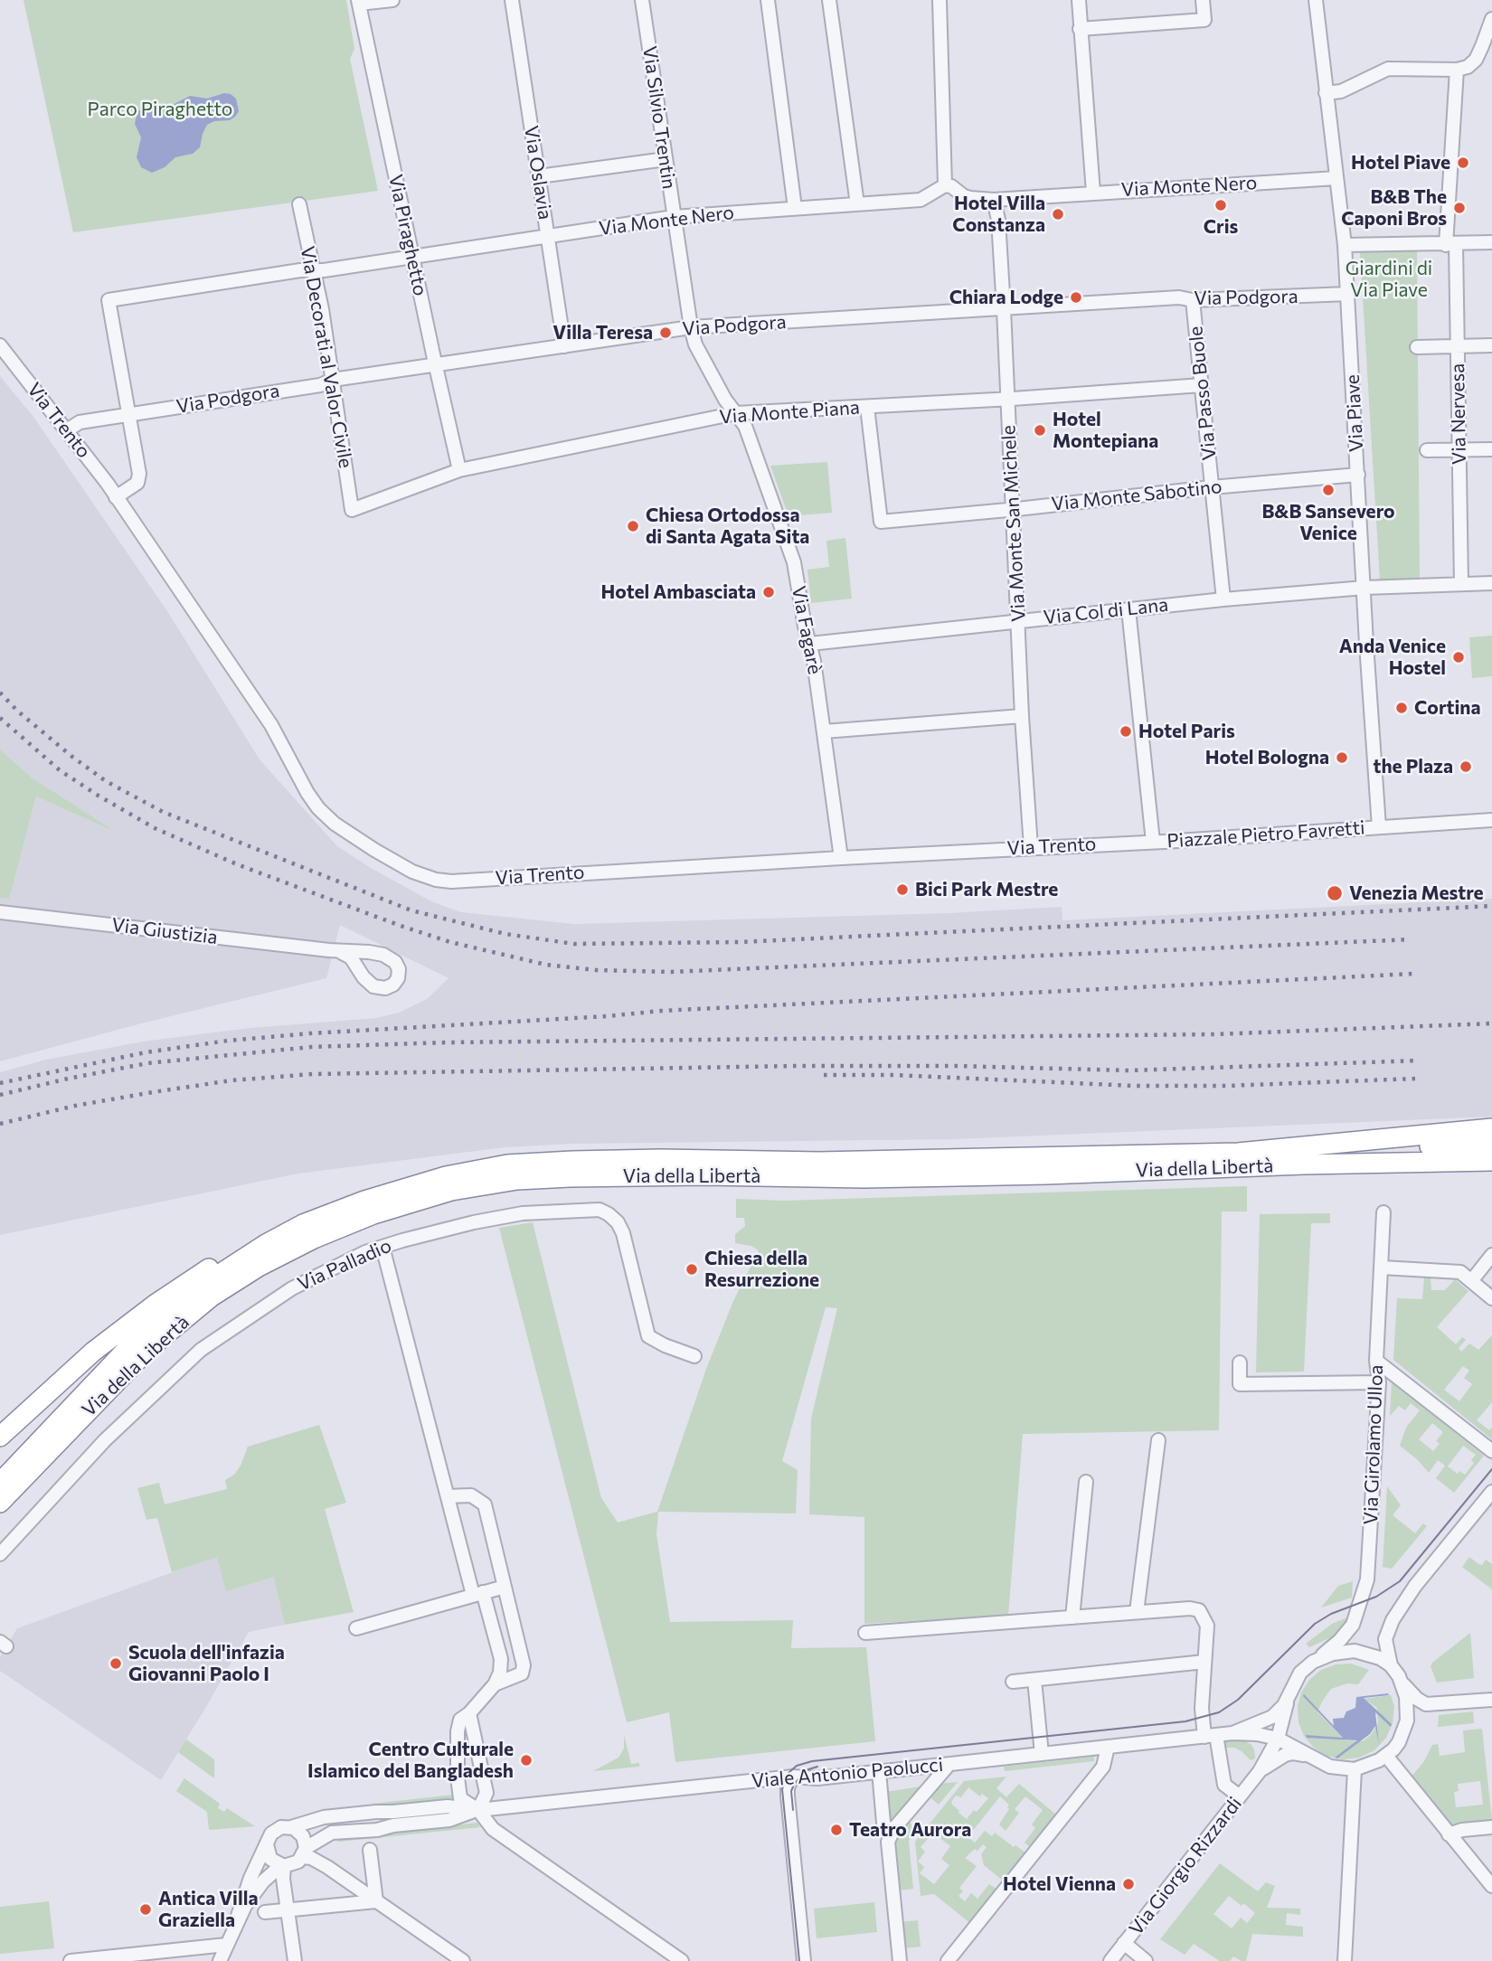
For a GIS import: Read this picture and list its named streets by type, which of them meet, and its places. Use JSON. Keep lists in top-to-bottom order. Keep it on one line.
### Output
{"streets":{"highway":["Via della Libertà"],"street":["Via Silvio Trentin","Via Oslavia","Via Monte Nero","Via Piraghetto","Via Podgora","Via Decorati al Valor Civile","Via Passo Buole","Via Monte Piana","Via Piave","Via Nervesa","Via Trento","Via Monte Sabotino","Via Monte San Michele","Via Col di Lana","Via Fagarè","Piazzale Pietro Favretti","Via Giustizia","Via Palladio","Via Girolamo Ulloa","Viale Antonio Paolucci","Via Giorgio Rizzardi"]},"crossings":[["Via Silvio Trentin","Via Monte Nero"],["Via Silvio Trentin","Via Podgora"],["Via Silvio Trentin","Via Monte Piana"],["Via Silvio Trentin","Via Fagarè"],["Via Oslavia","Via Monte Nero"],["Via Oslavia","Via Podgora"],["Via Monte Nero","Via Piraghetto"],["Via Monte Nero","Via Podgora"],["Via Monte Nero","Via Decorati al Valor Civile"],["Via Monte Nero","Via Piave"],["Via Monte Nero","Via Monte San Michele"],["Via Piraghetto","Via Podgora"],["Via Piraghetto","Via Monte Piana"],["Via Podgora","Via Decorati al Valor Civile"],["Via Podgora","Via Passo Buole"],["Via Podgora","Via Piave"],["Via Podgora","Via Trento"],["Via Podgora","Via Monte San Michele"],["Via Decorati al Valor Civile","Via Monte Piana"],["Via Passo Buole","Via Monte Piana"],["Via Passo Buole","Via Monte Sabotino"],["Via Passo Buole","Via Col di Lana"],["Via Monte Piana","Via Monte Sabotino"],["Via Monte Piana","Via Monte San Michele"],["Via Monte Piana","Via Fagarè"],["Via Piave","Via Monte Sabotino"],["Via Piave","Via Col di Lana"],["Via Piave","Piazzale Pietro Favretti"],["Via Nervesa","Via Col di Lana"],["Via Trento","Via Monte San Michele"],["Via Trento","Via Fagarè"],["Via Trento","Piazzale Pietro Favretti"],["Via Monte Sabotino","Via Monte San Michele"],["Via Monte San Michele","Via Col di Lana"],["Via Col di Lana","Via Fagarè"]],"parks":["Parco Piraghetto","Giardini di Via Piave"],"places":["Hotel Piave","Cris","B&B The Caponi Bros","Hotel Villa Constanza","Chiara Lodge","Villa Teresa","Hotel Montepiana","B&B Sansevero Venice","Chiesa Ortodossa di Santa Agata Sita","Hotel Ambasciata","Anda Venice Hostel","Cortina","Hotel Paris","Hotel Bologna","the Plaza","Bici Park Mestre","Venezia Mestre","Chiesa della Resurrezione","Scuola dell'infazia Giovanni Paolo I","Centro Culturale Islamico del Bangladesh","Teatro Aurora","Hotel Vienna","Antica Villa Graziella"]}
